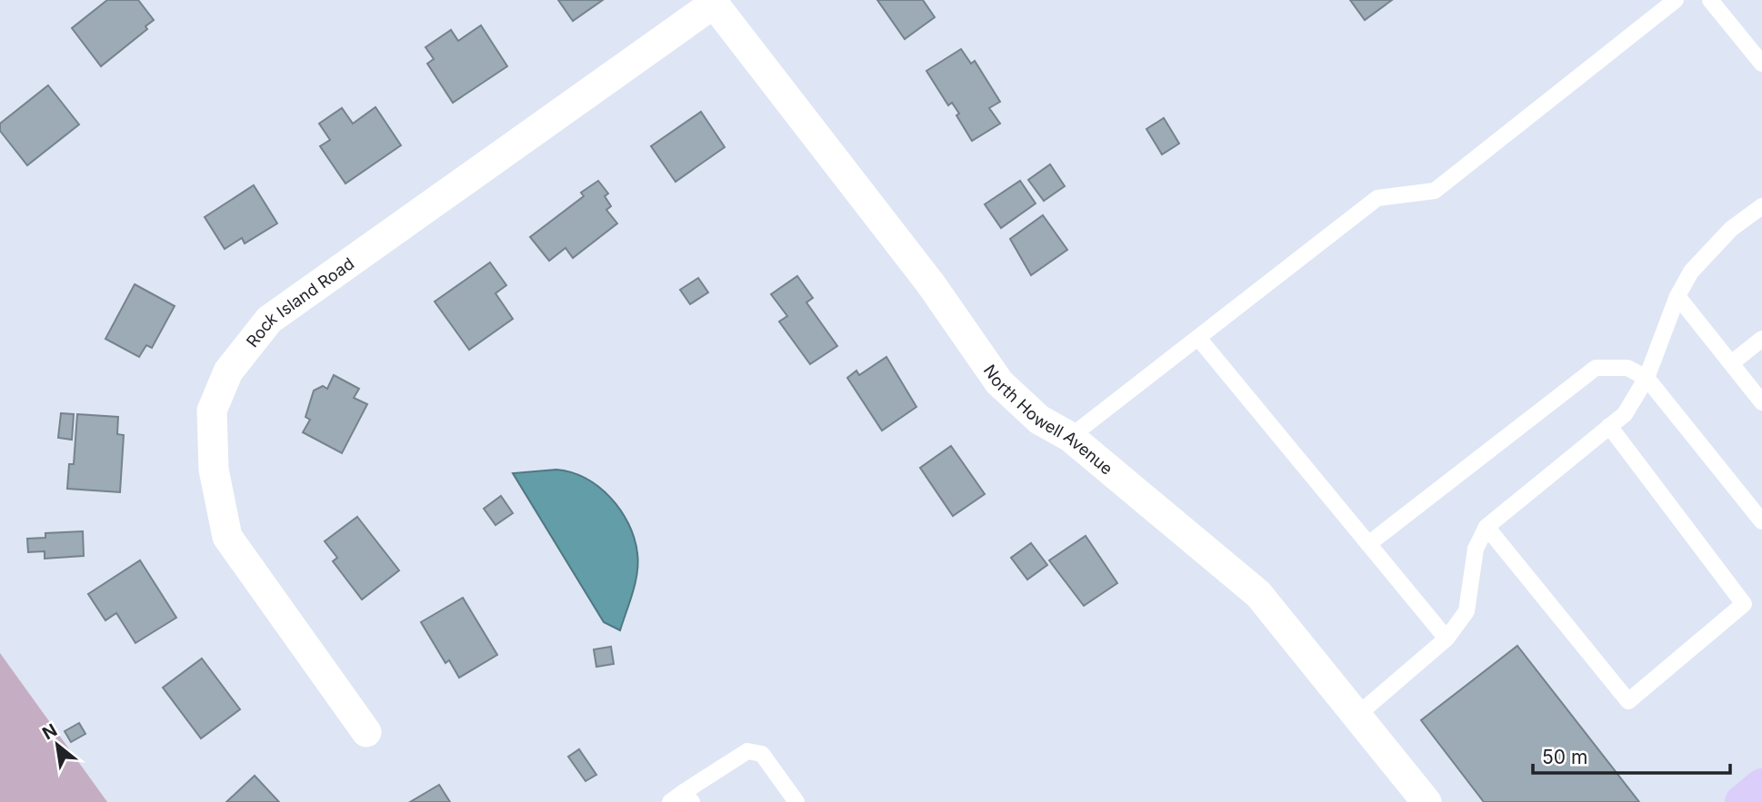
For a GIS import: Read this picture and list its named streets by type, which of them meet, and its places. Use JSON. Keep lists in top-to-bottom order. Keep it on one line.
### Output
{"streets":{"street":["Rock Island Road","North Howell Avenue"]},"crossings":[["Rock Island Road","North Howell Avenue"]],"scale_bar":"50 m","north":"top left"}
